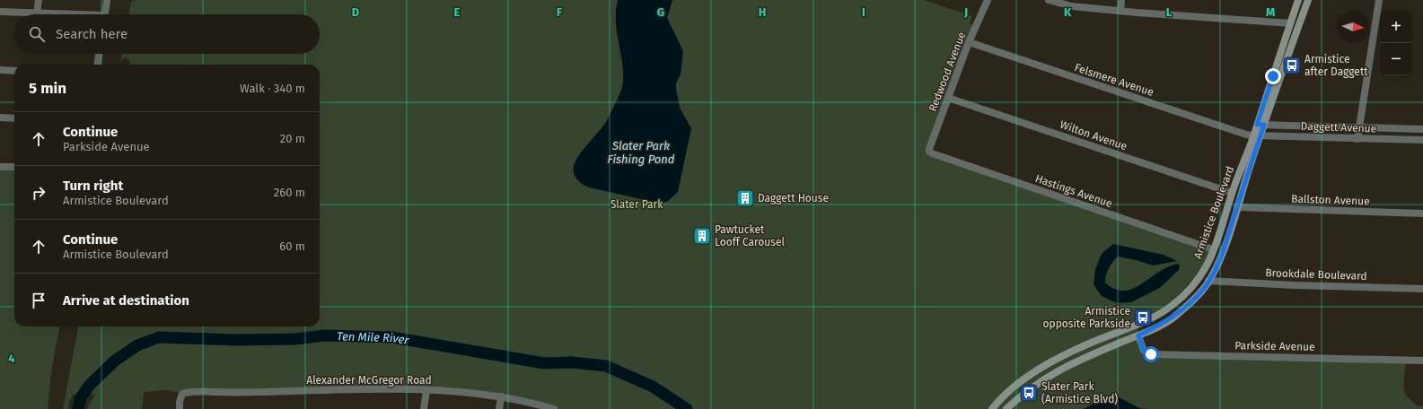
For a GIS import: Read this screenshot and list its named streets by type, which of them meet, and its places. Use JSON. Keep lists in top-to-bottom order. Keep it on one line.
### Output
{"streets":{"main road":["Armistice Boulevard"],"street":["Redwood Avenue","Felsmere Avenue","Daggett Avenue","Wilton Avenue","Hastings Avenue","Ballston Avenue","Brookdale Boulevard","Parkside Avenue","Alexander McGregor Road"]},"crossings":[["Redwood Avenue","Felsmere Avenue"],["Redwood Avenue","Wilton Avenue"],["Redwood Avenue","Hastings Avenue"],["Felsmere Avenue","Daggett Avenue"],["Felsmere Avenue","Armistice Boulevard"],["Daggett Avenue","Armistice Boulevard"],["Wilton Avenue","Armistice Boulevard"],["Hastings Avenue","Armistice Boulevard"],["Ballston Avenue","Armistice Boulevard"],["Armistice Boulevard","Brookdale Boulevard"],["Armistice Boulevard","Parkside Avenue"]],"water":["Slater Park Fishing Pond","Ten Mile River"],"parks":["Slater Park"],"places":{"bus stop":["Armistice after Daggett","Armistice opposite Parkside","Slater Park (Armistice Blvd)"],"building":["Daggett House","Pawtucket Looff Carousel"]},"north":"right","page":{"map_buttons":["+","−"],"search":"Search here","heading":["5 min","Walk · 340 m"],"list":[["Continue","Parkside Avenue","20 m"],["Turn right","Armistice Boulevard","260 m"],["Continue","Armistice Boulevard","60 m"],"Arrive at destination"]},"grid":{"columns":["D","E","F","G","H","I","J","K","L","M"],"rows":["4"]}}
